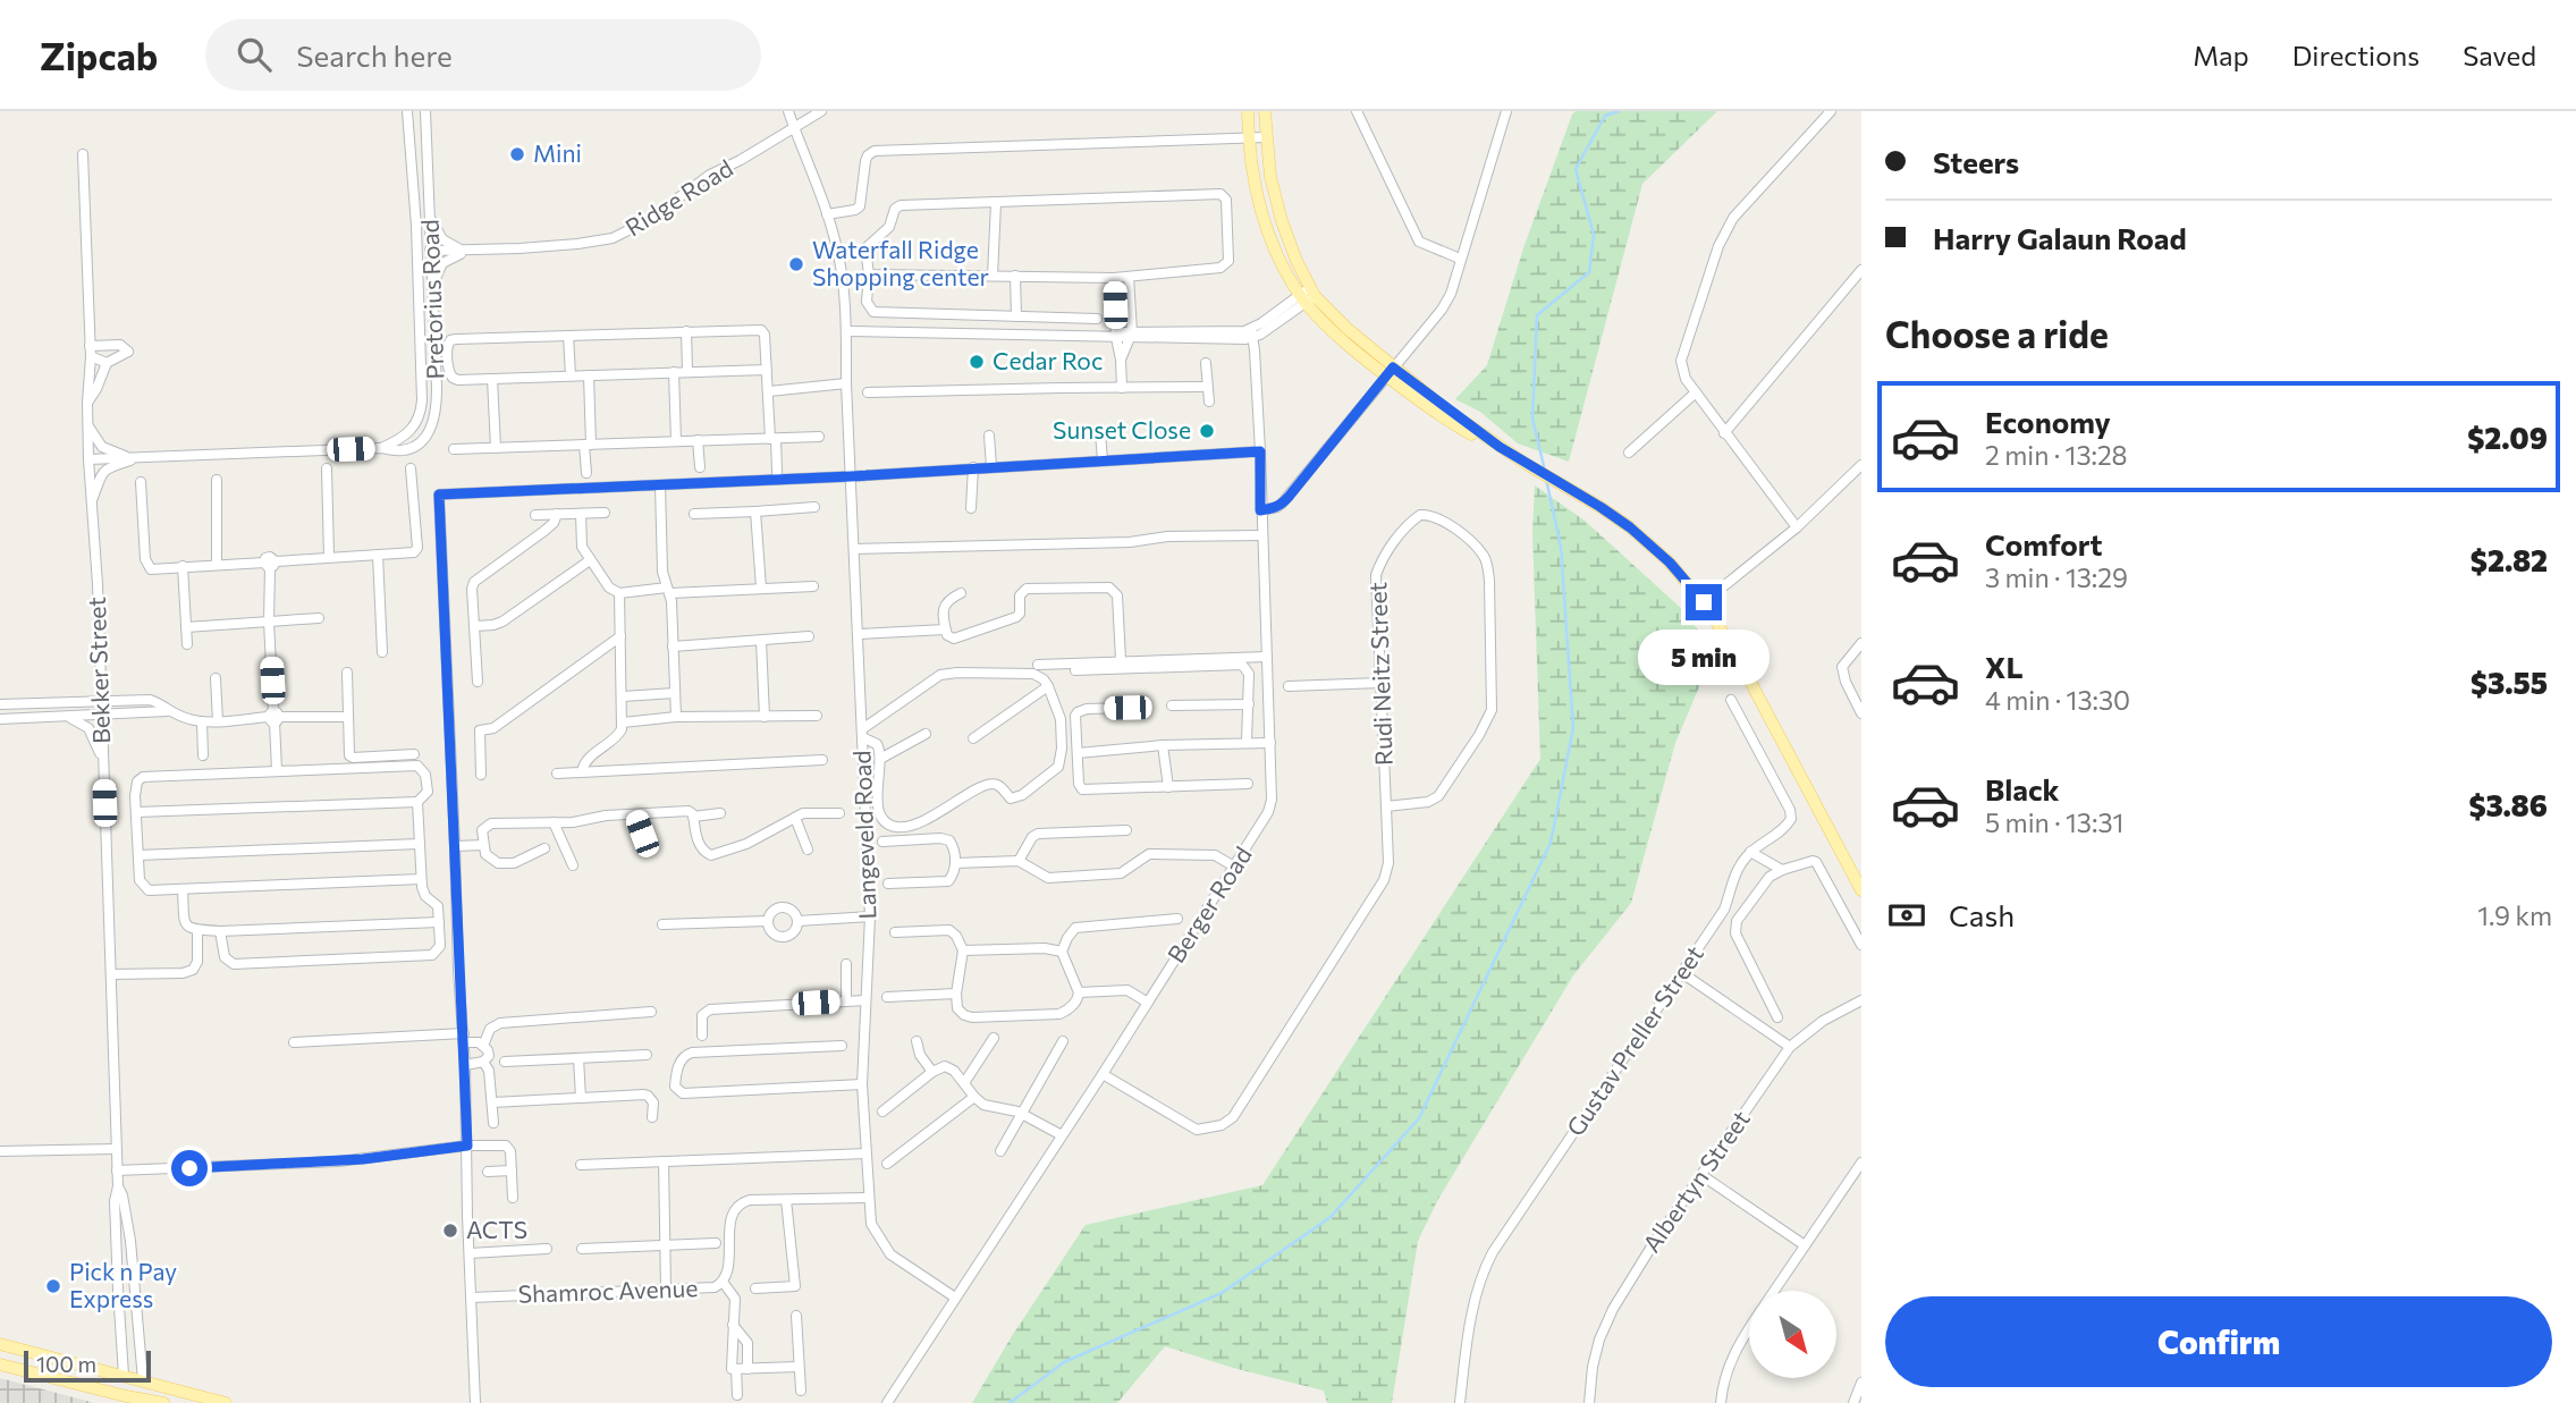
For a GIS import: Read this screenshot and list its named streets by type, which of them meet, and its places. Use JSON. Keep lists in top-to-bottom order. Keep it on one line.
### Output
{"streets":{"street":["Ridge Road","Pretorius Road","Bekker Street","Rudi Neitz Street","Langeveld Road","Berger Road","Gustav Preller Street","Albertyn Street","Shamroc Avenue"]},"crossings":[["Ridge Road","Pretorius Road"],["Ridge Road","Langeveld Road"],["Pretorius Road","Bekker Street"],["Rudi Neitz Street","Berger Road"],["Langeveld Road","Berger Road"],["Langeveld Road","Shamroc Avenue"]],"places":["Mini","Waterfall Ridge Shopping center","Cedar Roc","Sunset Close","ACTS","Pick n Pay Express"],"scale_bar":"100 m","north":"bottom right","page":{"header":"Zipcab","search":"Search here","nav":["Map","Directions","Saved"],"banner":["Steers","Harry Galaun Road"],"heading":"Choose a ride","list":[{"name":"Economy","note":"2 min · 13:28","value":"$2.09"},{"name":"Comfort","note":"3 min · 13:29","value":"$2.82"},{"name":"XL","note":"4 min · 13:30","value":"$3.55"},{"name":"Black","note":"5 min · 13:31","value":"$3.86"}],"bubble":"5 min","pay":["Cash","1.9 km"],"buttons":"Confirm","scale":"100 m"}}
